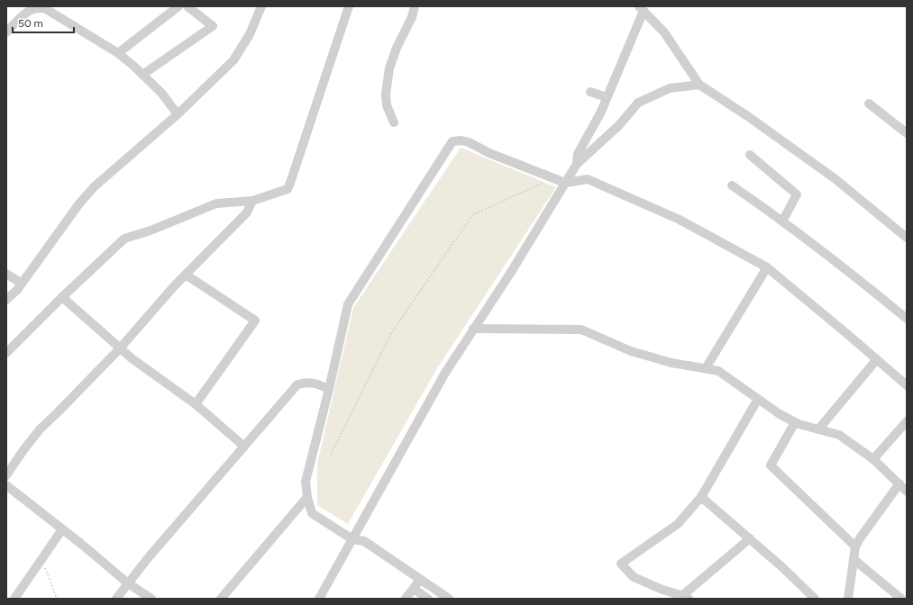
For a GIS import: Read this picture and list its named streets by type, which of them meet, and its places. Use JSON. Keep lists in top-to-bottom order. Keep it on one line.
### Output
{"scale_bar":"50 m"}
